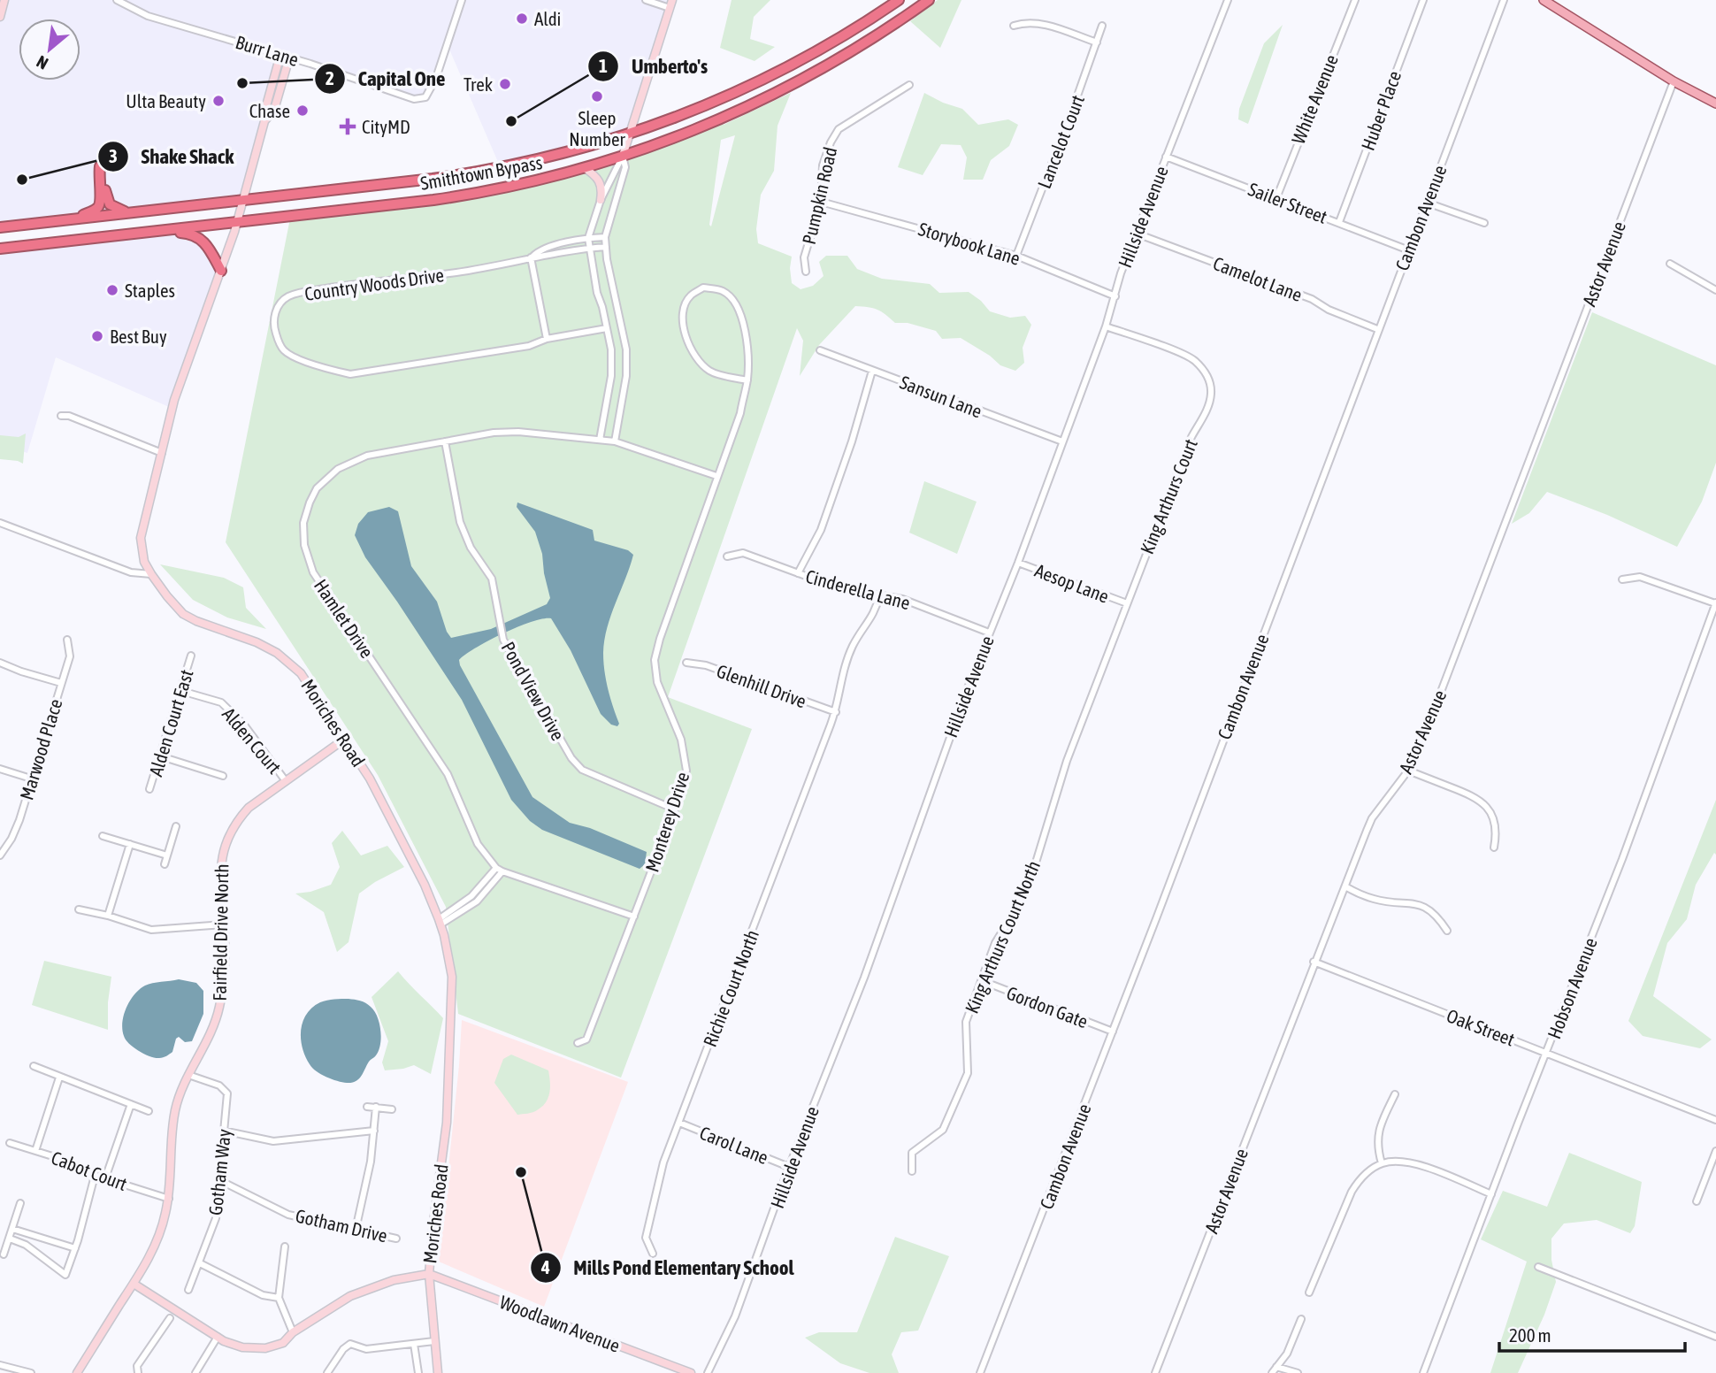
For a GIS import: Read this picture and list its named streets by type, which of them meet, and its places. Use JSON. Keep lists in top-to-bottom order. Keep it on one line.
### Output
{"streets":{"highway":["Smithtown Bypass"],"main road":["Moriches Road","Fairfield Drive North","Woodlawn Avenue"],"street":["Burr Lane","White Avenue","Huber Place","Lancelot Court","Pumpkin Road","Sailer Street","Hillside Avenue","Cambon Avenue","Storybook Lane","Astor Avenue","Camelot Lane","Country Woods Drive","Sansun Lane","King Arthurs Court","Aesop Lane","Cinderella Lane","Hamlet Drive","Glenhill Drive","Pond View Drive","Alden Court East","Alden Court","Marwood Place","Monterey Drive","King Arthurs Court North","Richie Court North","Hobson Avenue","Gordon Gate","Oak Street","Carol Lane","Cabot Court","Gotham Way","Gotham Drive"]},"crossings":[["Burr Lane","Moriches Road"],["White Avenue","Sailer Street"],["Huber Place","Sailer Street"],["Lancelot Court","Storybook Lane"],["Smithtown Bypass","Moriches Road"],["Pumpkin Road","Storybook Lane"],["Sailer Street","Hillside Avenue"],["Sailer Street","Cambon Avenue"],["Hillside Avenue","Storybook Lane"],["Hillside Avenue","Camelot Lane"],["Hillside Avenue","Sansun Lane"],["Hillside Avenue","King Arthurs Court"],["Hillside Avenue","Aesop Lane"],["Hillside Avenue","Cinderella Lane"],["Hillside Avenue","Carol Lane"],["Cambon Avenue","Camelot Lane"],["Cambon Avenue","Gordon Gate"],["Astor Avenue","Oak Street"],["King Arthurs Court","Aesop Lane"],["King Arthurs Court","King Arthurs Court North"],["Hamlet Drive","Pond View Drive"],["Hamlet Drive","Monterey Drive"],["Glenhill Drive","Richie Court North"],["Pond View Drive","Monterey Drive"],["Alden Court East","Alden Court"],["Moriches Road","Fairfield Drive North"],["Moriches Road","Woodlawn Avenue"],["Alden Court","Fairfield Drive North"],["Fairfield Drive North","Cabot Court"],["Fairfield Drive North","Gotham Way"],["King Arthurs Court North","Gordon Gate"],["Richie Court North","Carol Lane"],["Hobson Avenue","Oak Street"],["Gotham Way","Gotham Drive"]],"places":{"other":["Aldi","Capital One","Trek","Sleep Number","Ulta Beauty","Chase","Umberto's","Shake Shack","Staples","Best Buy","Mills Pond Elementary School"],"health":["CityMD"]},"scale_bar":"200 m","north":"bottom left"}
